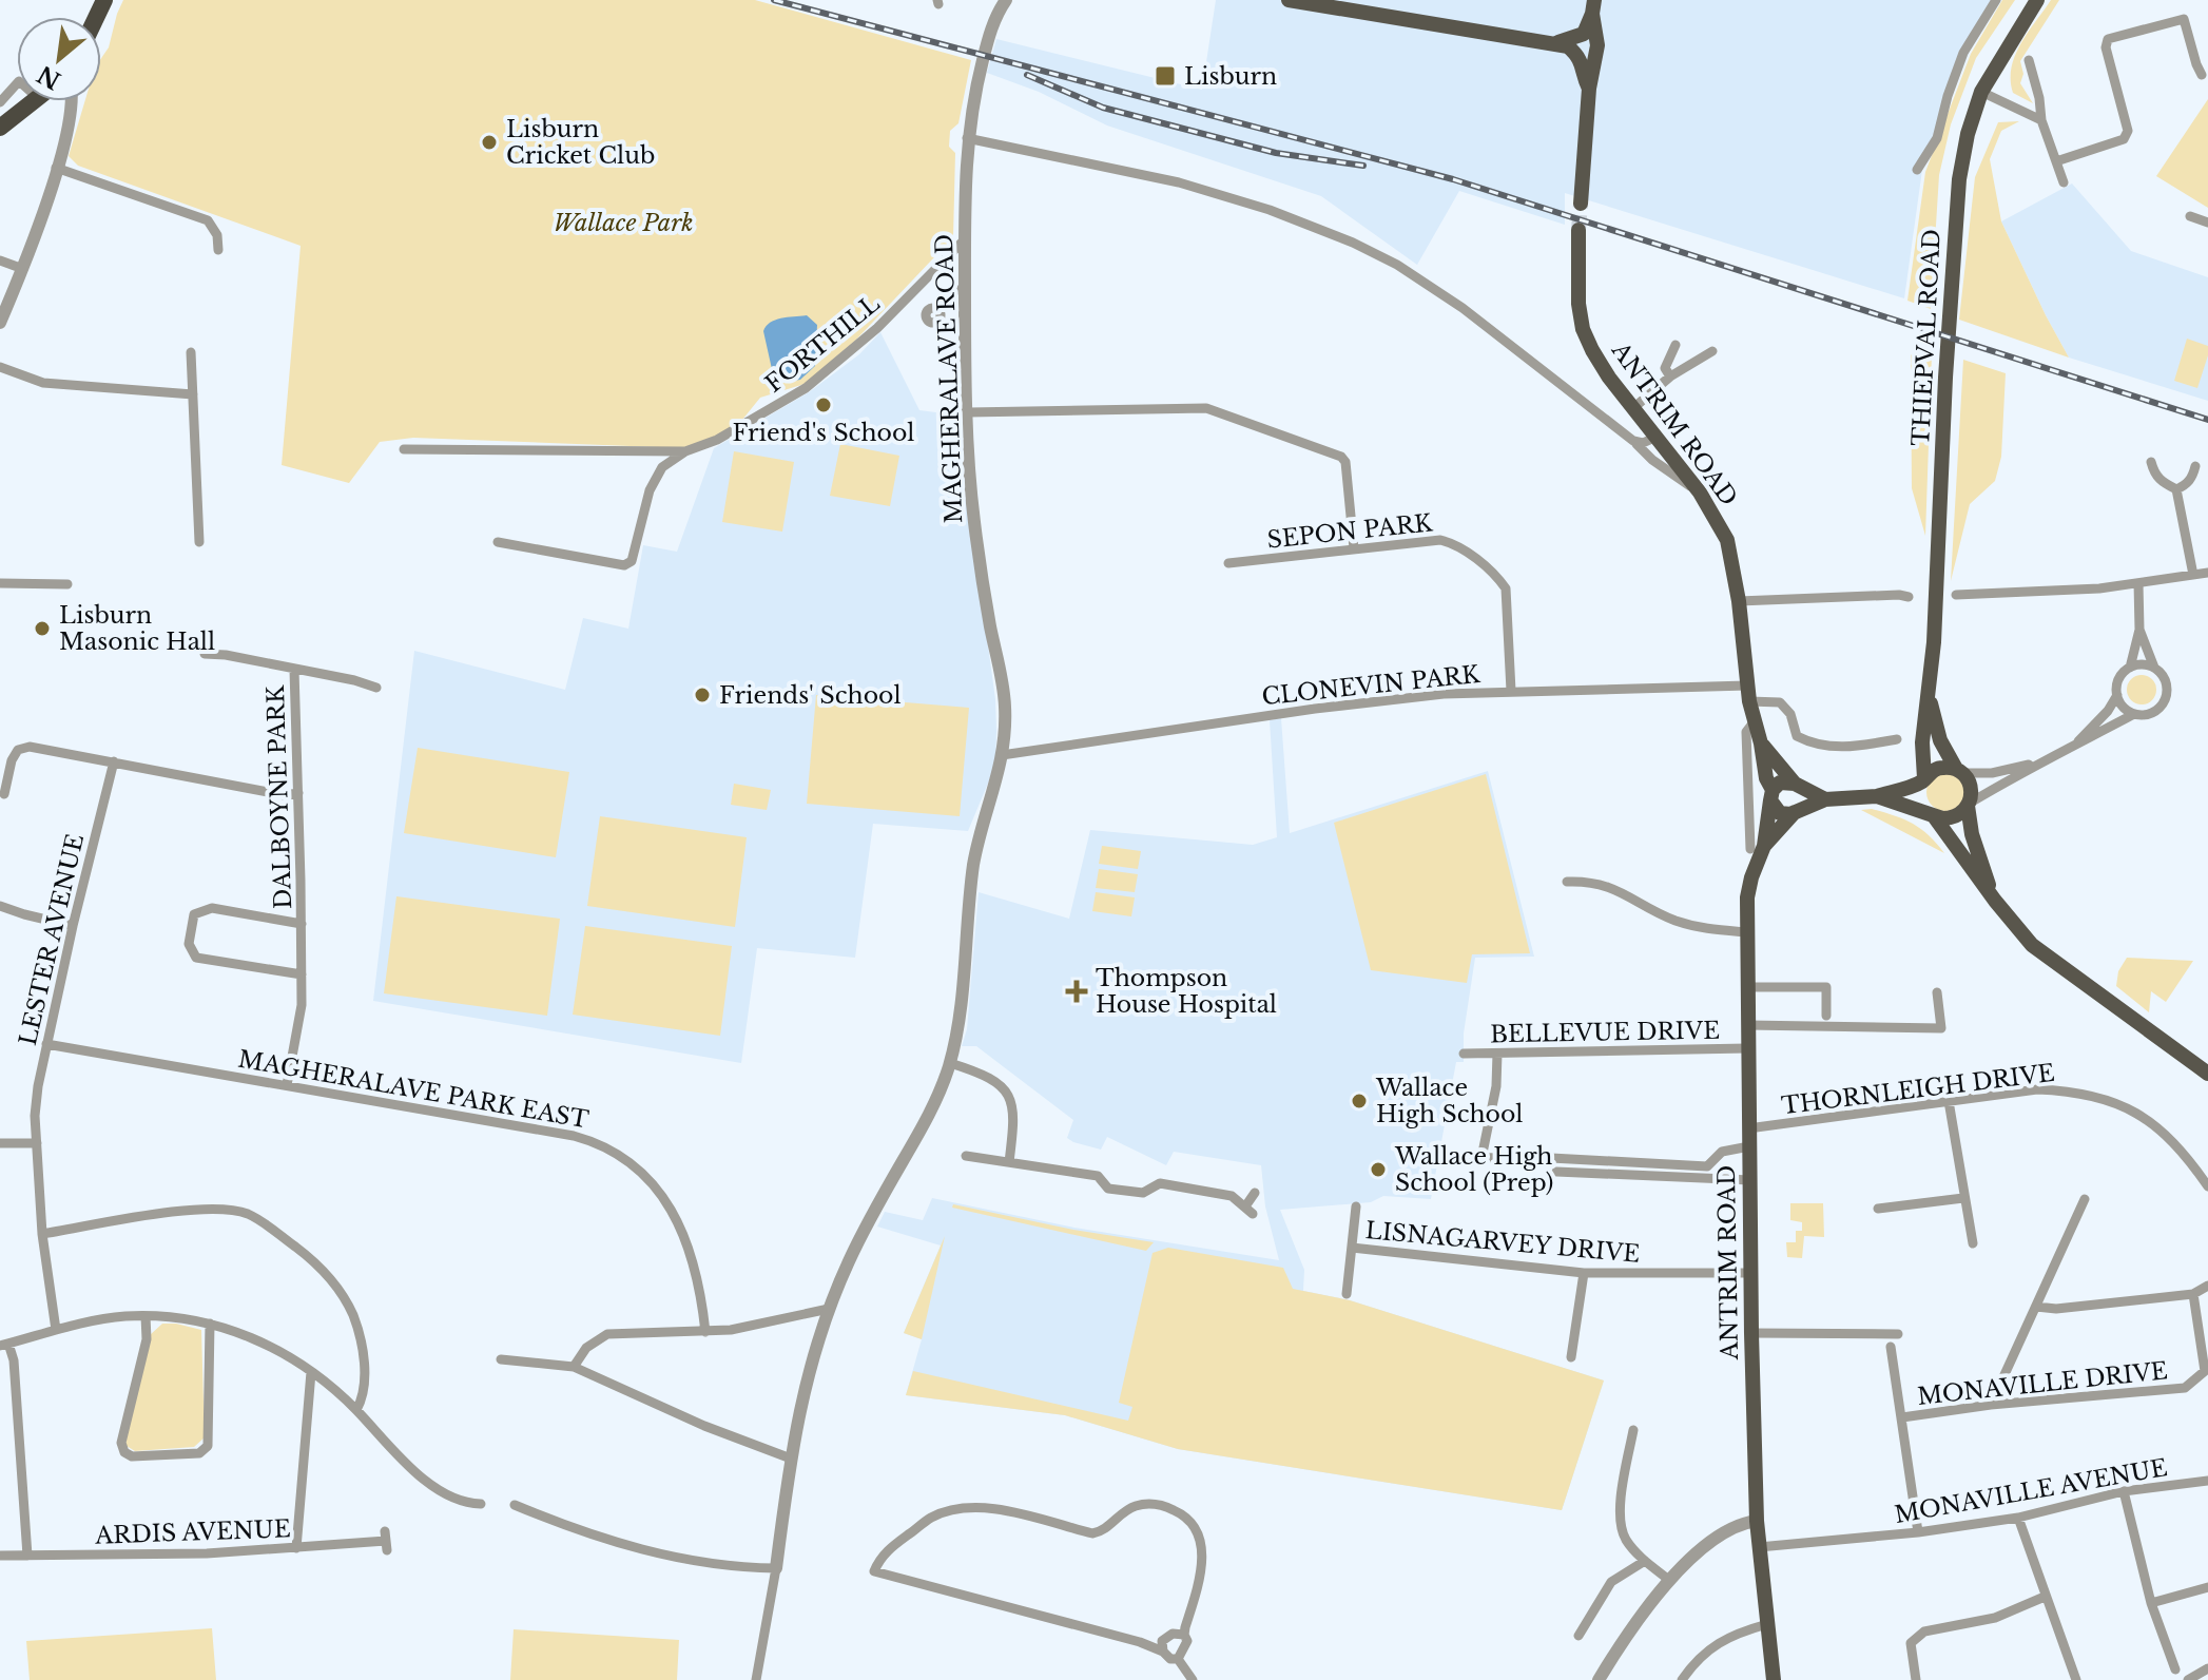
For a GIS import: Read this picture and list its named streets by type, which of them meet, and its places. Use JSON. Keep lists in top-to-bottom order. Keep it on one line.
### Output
{"streets":{"main road":["THIEPVAL ROAD","ANTRIM ROAD"],"street":["FORTHILL","MAGHERALAVE ROAD","SEPON PARK","CLONEVIN PARK","DALBOYNE PARK","LESTER AVENUE","BELLEVUE DRIVE","MAGHERALAVE PARK EAST","THORNLEIGH DRIVE","LISNAGARVEY DRIVE","MONAVILLE DRIVE","MONAVILLE AVENUE","ARDIS AVENUE"]},"crossings":[["FORTHILL","MAGHERALAVE ROAD"],["MAGHERALAVE ROAD","CLONEVIN PARK"],["ANTRIM ROAD","CLONEVIN PARK"],["ANTRIM ROAD","BELLEVUE DRIVE"],["ANTRIM ROAD","THORNLEIGH DRIVE"],["ANTRIM ROAD","LISNAGARVEY DRIVE"],["ANTRIM ROAD","MONAVILLE AVENUE"],["SEPON PARK","CLONEVIN PARK"],["DALBOYNE PARK","MAGHERALAVE PARK EAST"],["LESTER AVENUE","MAGHERALAVE PARK EAST"],["MONAVILLE DRIVE","MONAVILLE AVENUE"]],"parks":["Wallace Park"],"places":{"transit":["Lisburn"],"other":["Lisburn Cricket Club","Friend's School","Lisburn Masonic Hall","Friends' School","Wallace High School","Wallace High School (Prep)"],"health":["Thompson House Hospital"]},"north":"bottom left"}
